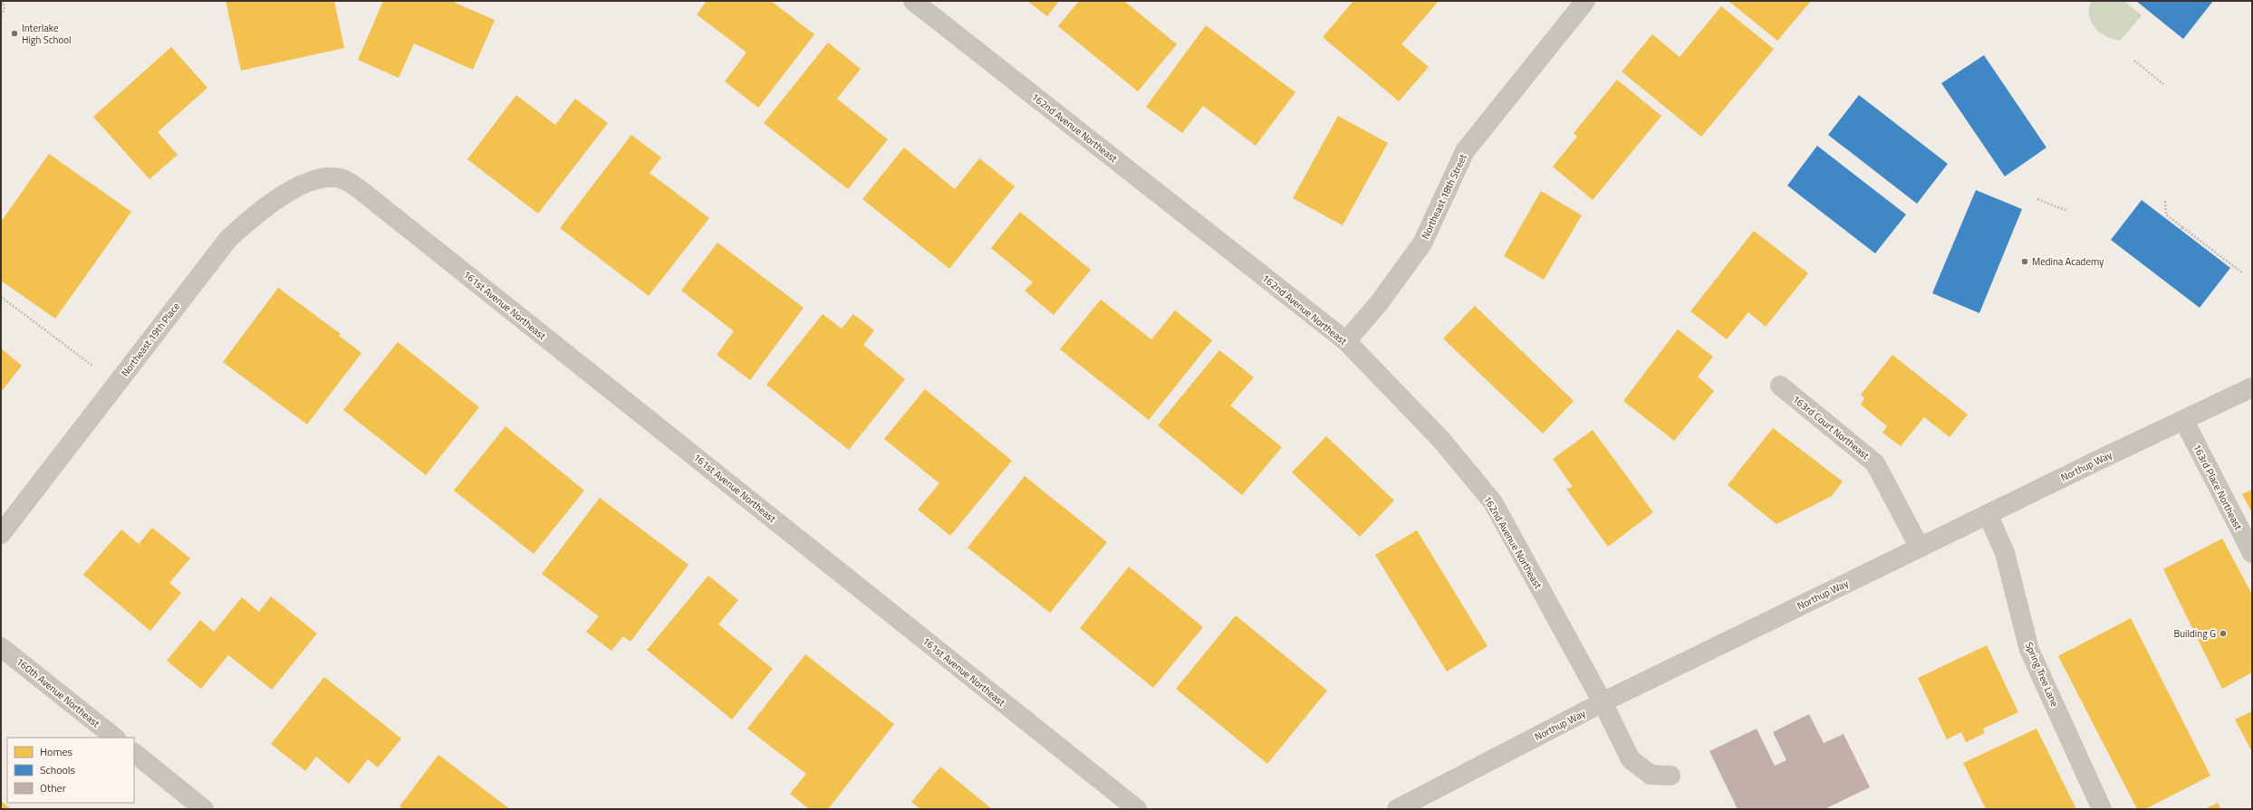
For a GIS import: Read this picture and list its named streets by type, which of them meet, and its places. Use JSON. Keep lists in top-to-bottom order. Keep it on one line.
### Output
{"streets":{"street":["162nd Avenue Northeast","Northeast 18th Street","161st Avenue Northeast","Northeast 19th Place","163rd Court Northeast","Northup Way","163rd Place Northeast","Spring Tree Lane","160th Avenue Northeast"]},"crossings":[["162nd Avenue Northeast","Northeast 18th Street"],["162nd Avenue Northeast","Northup Way"],["161st Avenue Northeast","Northeast 19th Place"],["163rd Court Northeast","Northup Way"],["Northup Way","163rd Place Northeast"],["Northup Way","Spring Tree Lane"]],"places":["Interlake High School","Medina Academy","Building G"],"legend":["Homes","Schools","Other"]}
